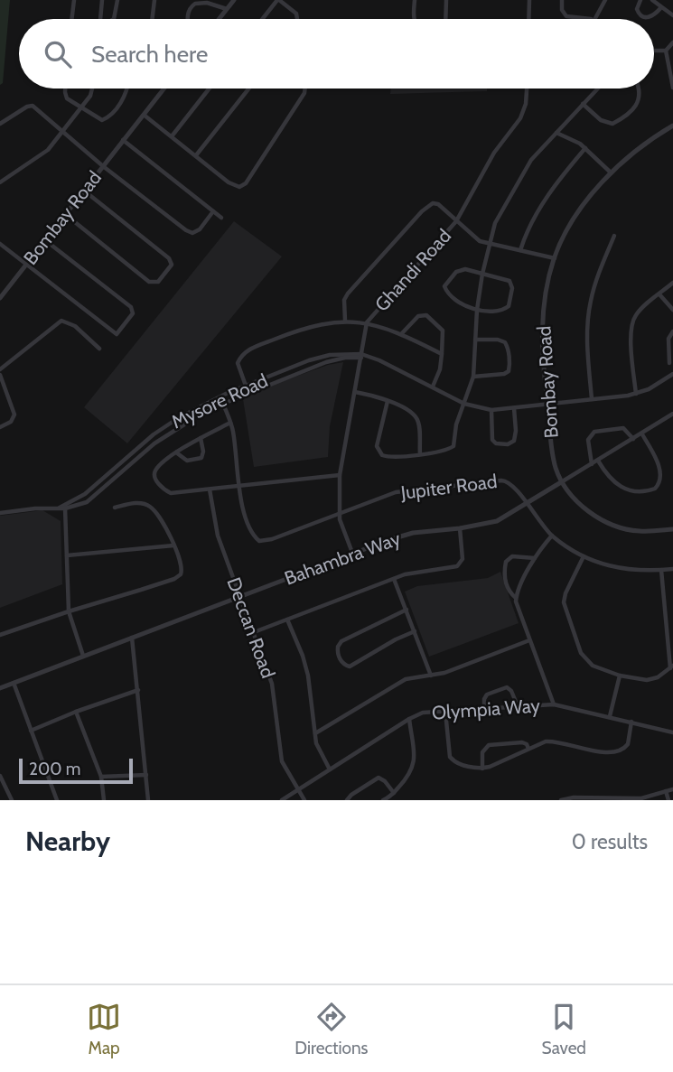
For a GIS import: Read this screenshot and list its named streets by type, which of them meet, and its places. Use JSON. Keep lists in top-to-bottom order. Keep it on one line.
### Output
{"streets":{"street":["Bombay Road","Ghandi Road","Mysore Road","Jupiter Road","Bahambra Way","Deccan Road","Olympia Way"]},"crossings":[["Bombay Road","Mysore Road"],["Bombay Road","Bahambra Way"],["Ghandi Road","Mysore Road"],["Ghandi Road","Jupiter Road"],["Ghandi Road","Bahambra Way"],["Jupiter Road","Bahambra Way"],["Bahambra Way","Deccan Road"],["Deccan Road","Olympia Way"]],"scale_bar":"200 m","page":{"search":"Search here","scale":"200 m","heading":["Nearby","0 results"],"nav":["Map","Directions","Saved"]}}
